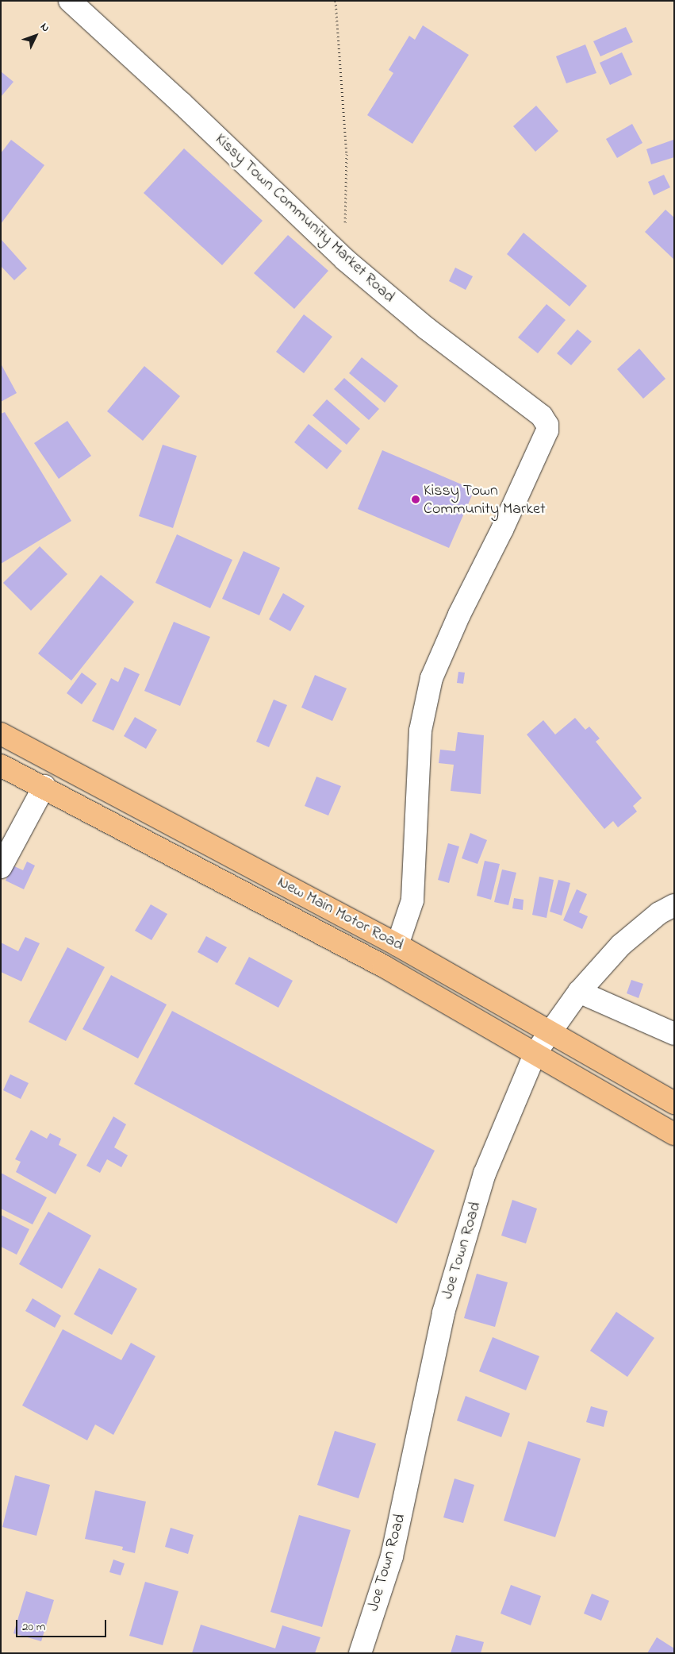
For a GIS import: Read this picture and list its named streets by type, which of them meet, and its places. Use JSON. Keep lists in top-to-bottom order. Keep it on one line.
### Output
{"streets":{"highway":["New Main Motor Road"],"street":["Kissy Town Community Market Road","Joe Town Road"]},"crossings":[["Kissy Town Community Market Road","New Main Motor Road"],["New Main Motor Road","Joe Town Road"]],"places":["Kissy Town Community Market"],"scale_bar":"20 m","north":"top right"}
